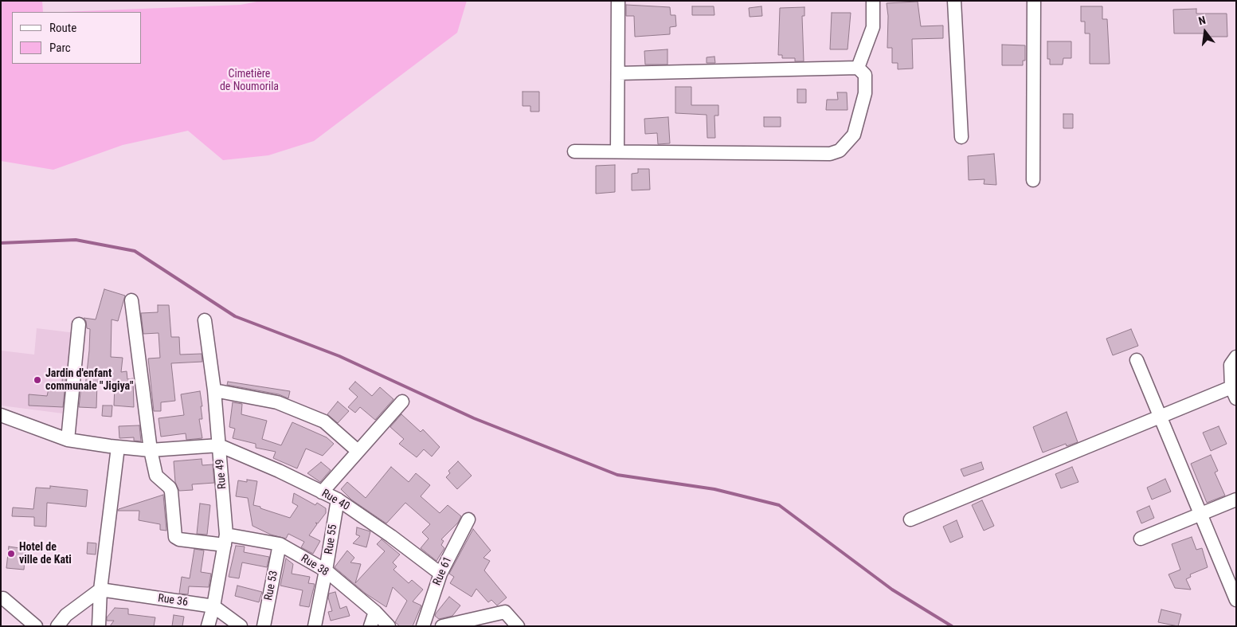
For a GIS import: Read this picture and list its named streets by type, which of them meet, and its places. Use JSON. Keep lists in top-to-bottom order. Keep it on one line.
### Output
{"streets":{"street":["Rue 49","Rue 40","Rue 55","Rue 38","Rue 61","Rue 53","Rue 36"]},"crossings":[["Rue 49","Rue 40"],["Rue 49","Rue 38"],["Rue 49","Rue 36"],["Rue 40","Rue 55"],["Rue 40","Rue 61"],["Rue 55","Rue 38"],["Rue 38","Rue 53"]],"parks":["Cimetière de Noumorila"],"places":["Jardin d'enfant communale \"Jigiya\"","Hotel de ville de Kati"],"legend":["Route","Parc"],"north":"top"}
